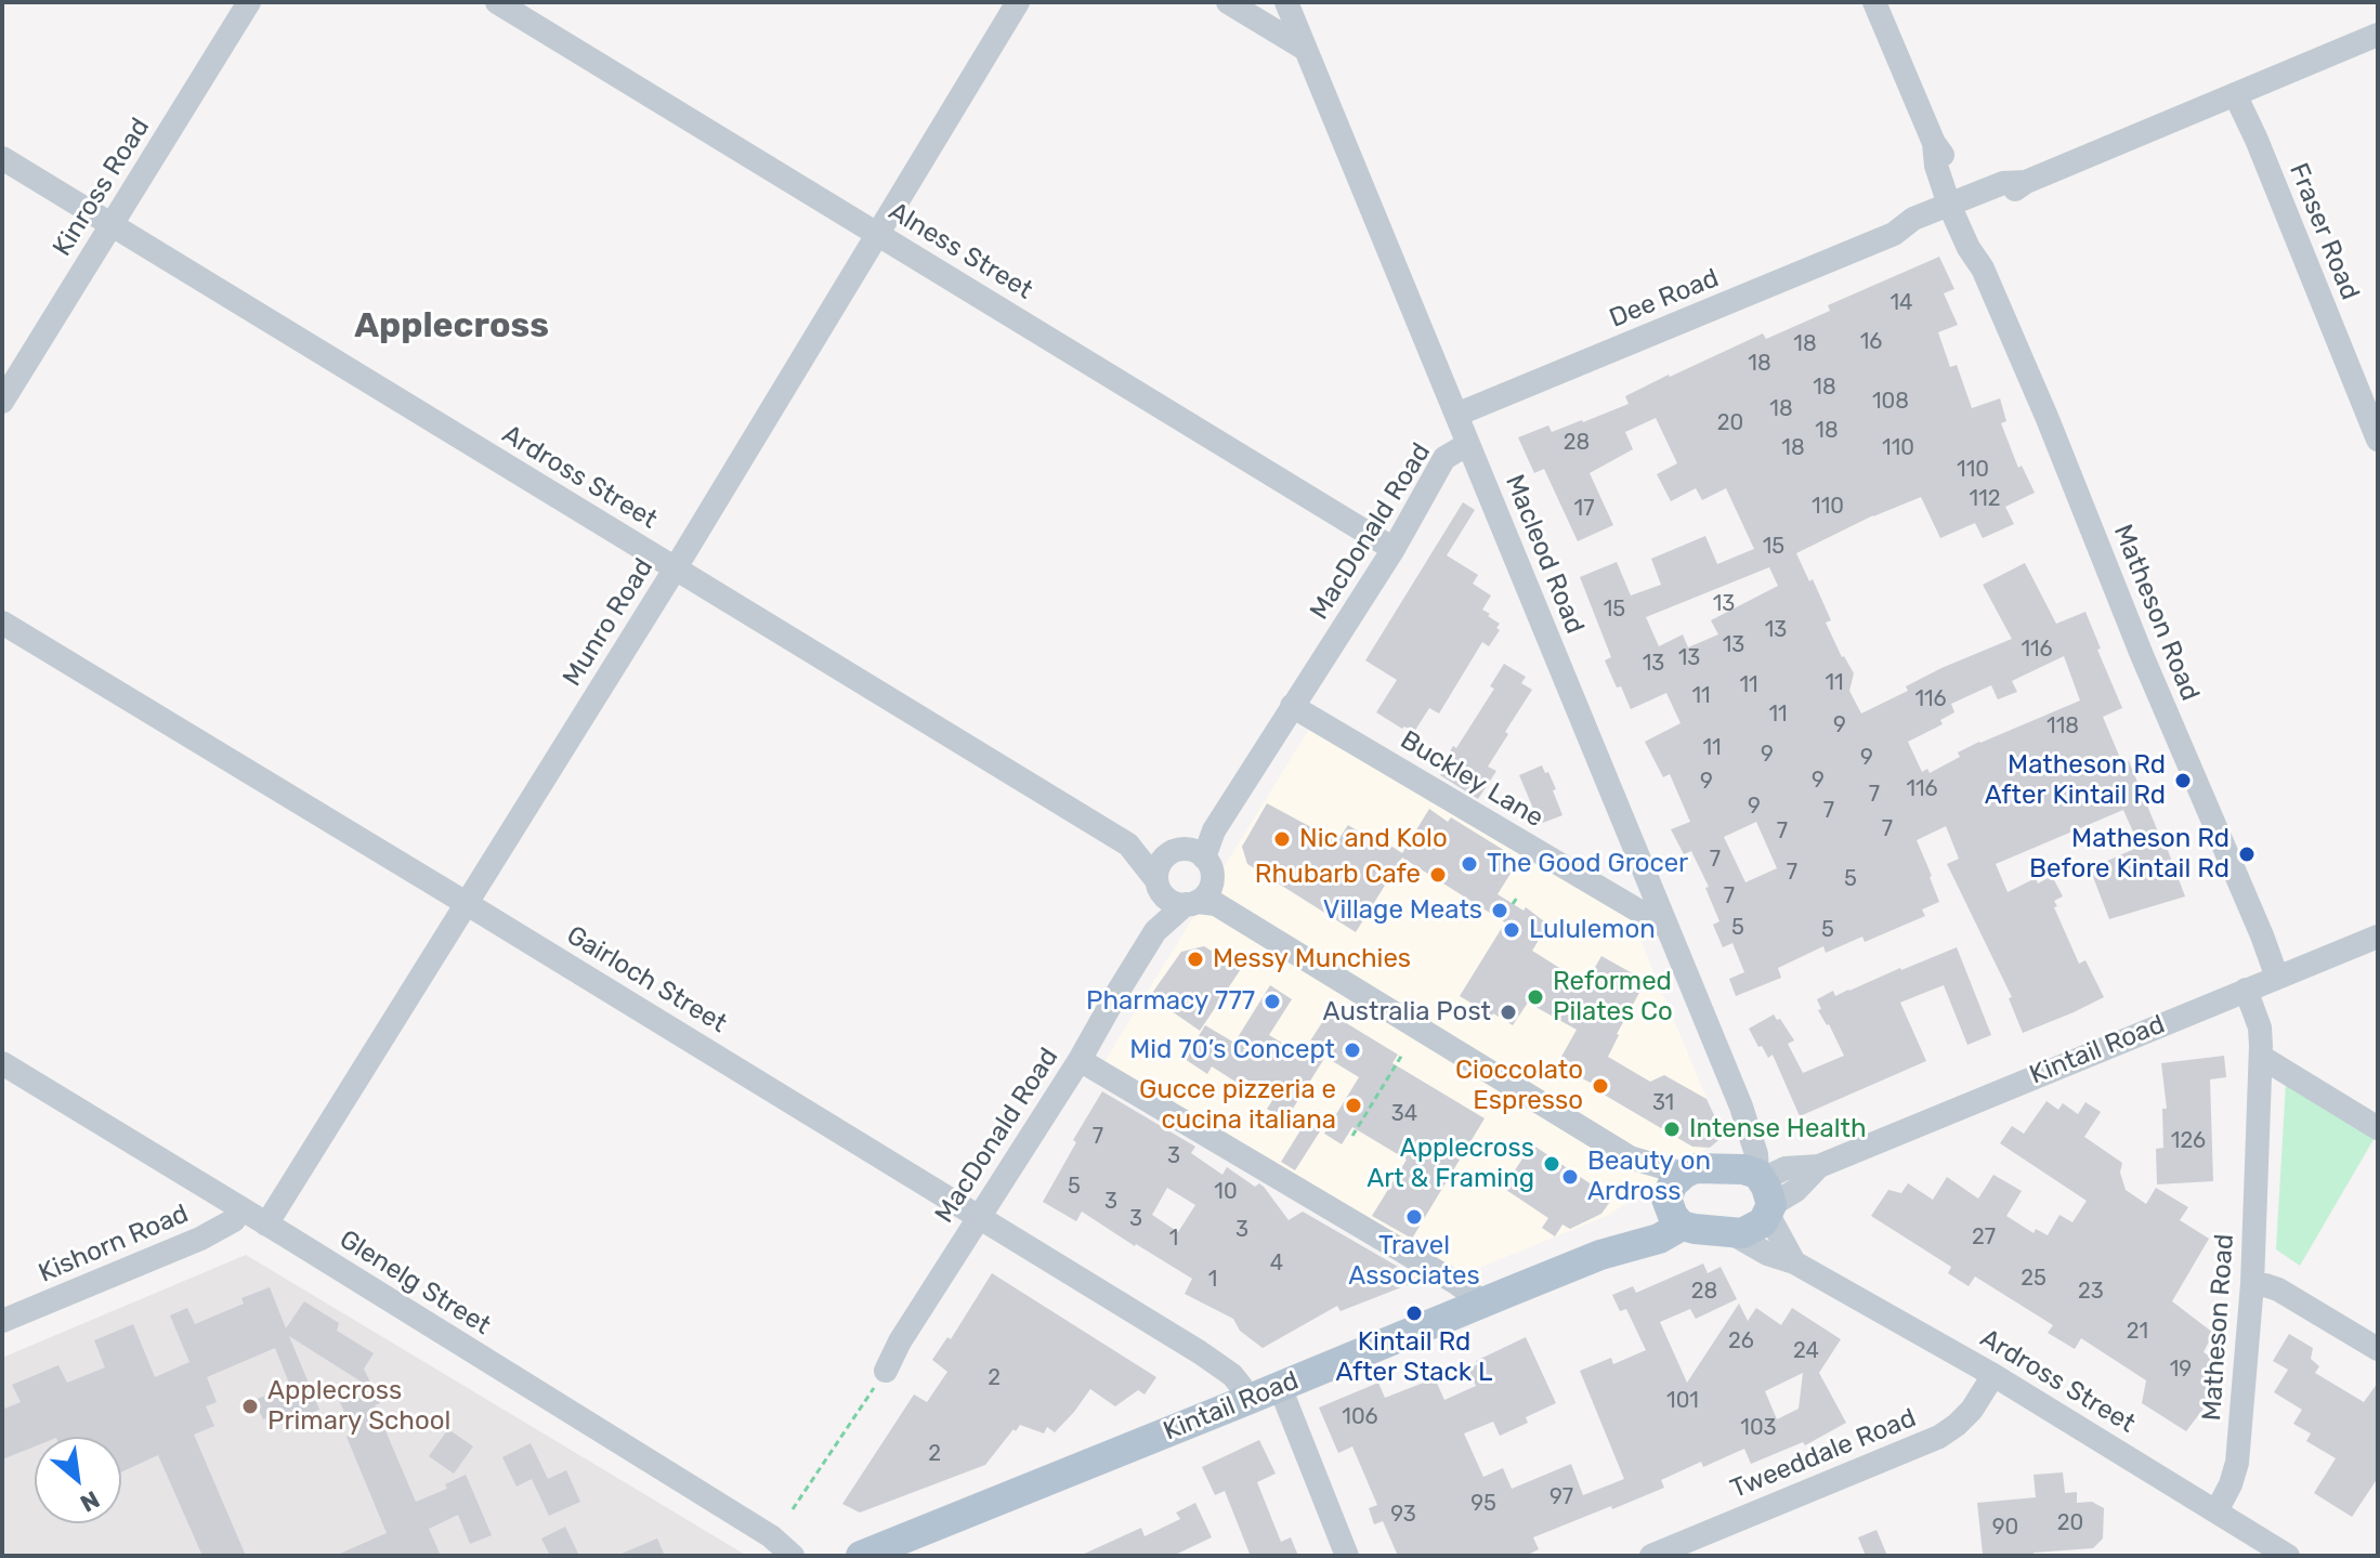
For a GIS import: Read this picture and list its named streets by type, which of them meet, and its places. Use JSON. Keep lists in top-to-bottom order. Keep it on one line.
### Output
{"streets":{"main road":["Kintail Road"],"street":["Kinross Road","Fraser Road","Alness Street","Dee Road","Ardross Street","MacDonald Road","Macleod Road","Matheson Road","Munro Road","Buckley Lane","Gairloch Street","Kishorn Road","Glenelg Street","Tweeddale Road"]},"crossings":[["Kinross Road","Ardross Street"],["Fraser Road","Dee Road"],["Alness Street","MacDonald Road"],["Alness Street","Munro Road"],["Dee Road","Macleod Road"],["Dee Road","Matheson Road"],["Ardross Street","MacDonald Road"],["Ardross Street","Matheson Road"],["Ardross Street","Munro Road"],["Ardross Street","Tweeddale Road"],["MacDonald Road","Macleod Road"],["MacDonald Road","Buckley Lane"],["MacDonald Road","Gairloch Street"],["Macleod Road","Buckley Lane"],["Macleod Road","Kintail Road"],["Matheson Road","Kintail Road"],["Munro Road","Gairloch Street"],["Munro Road","Glenelg Street"],["Gairloch Street","Kintail Road"],["Kishorn Road","Glenelg Street"]],"districts":["Applecross"],"places":["Matheson Rd After Kintail Rd","Nic and Kolo","Matheson Rd Before Kintail Rd","The Good Grocer","Rhubarb Cafe","Village Meats","Lululemon","Messy Munchies","Reformed Pilates Co","Pharmacy 777","Australia Post","Mid 70’s Concept","Cioccolato Espresso","Gucce pizzeria e cucina italiana","Intense Health","Applecross Art & Framing","Beauty on Ardross","Travel Associates","Kintail Rd After Stack L","Applecross Primary School"],"house_numbers":["14","16","18","18","18","108","18","20","18","28","18","110","110","112","110","17","15","13","15","13","13","116","13","13","11","11","11","116","11","9","118","11","9","9","9","9","116","7","9","7","7","7","7","7","5","7","5","5","31","34","7","126","3","5","10","3","3","3","27","1","4","25","1","28","23","21","26","24","19","2","101","106","103","2","97","95","93","20","90"],"north":"bottom right"}
